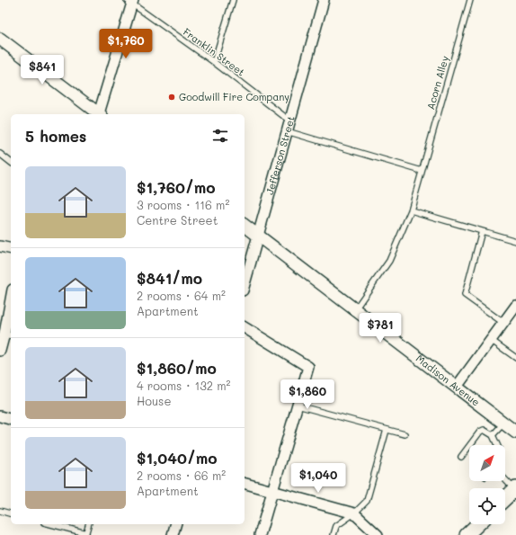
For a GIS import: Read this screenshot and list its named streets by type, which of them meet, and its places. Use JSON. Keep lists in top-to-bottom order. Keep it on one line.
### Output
{"streets":{"street":["Jefferson Street","Madison Avenue"],"lane":["Franklin Street","Acorn Alley"]},"crossings":[["Franklin Street","Jefferson Street"],["Acorn Alley","Madison Avenue"],["Jefferson Street","Madison Avenue"]],"places":["Goodwill Fire Company"],"north":"top right","page":{"price":["$1,760","$841","$781","$1,860","$1,040"],"heading":"5 homes","list":[{"name":"$1,760/mo","note":"3 rooms · 116 m² · Centre Street"},{"name":"$841/mo","note":"2 rooms · 64 m² · Apartment"},{"name":"$1,860/mo","note":"4 rooms · 132 m² · House"},{"name":"$1,040/mo","note":"2 rooms · 66 m² · Apartment"}]}}
